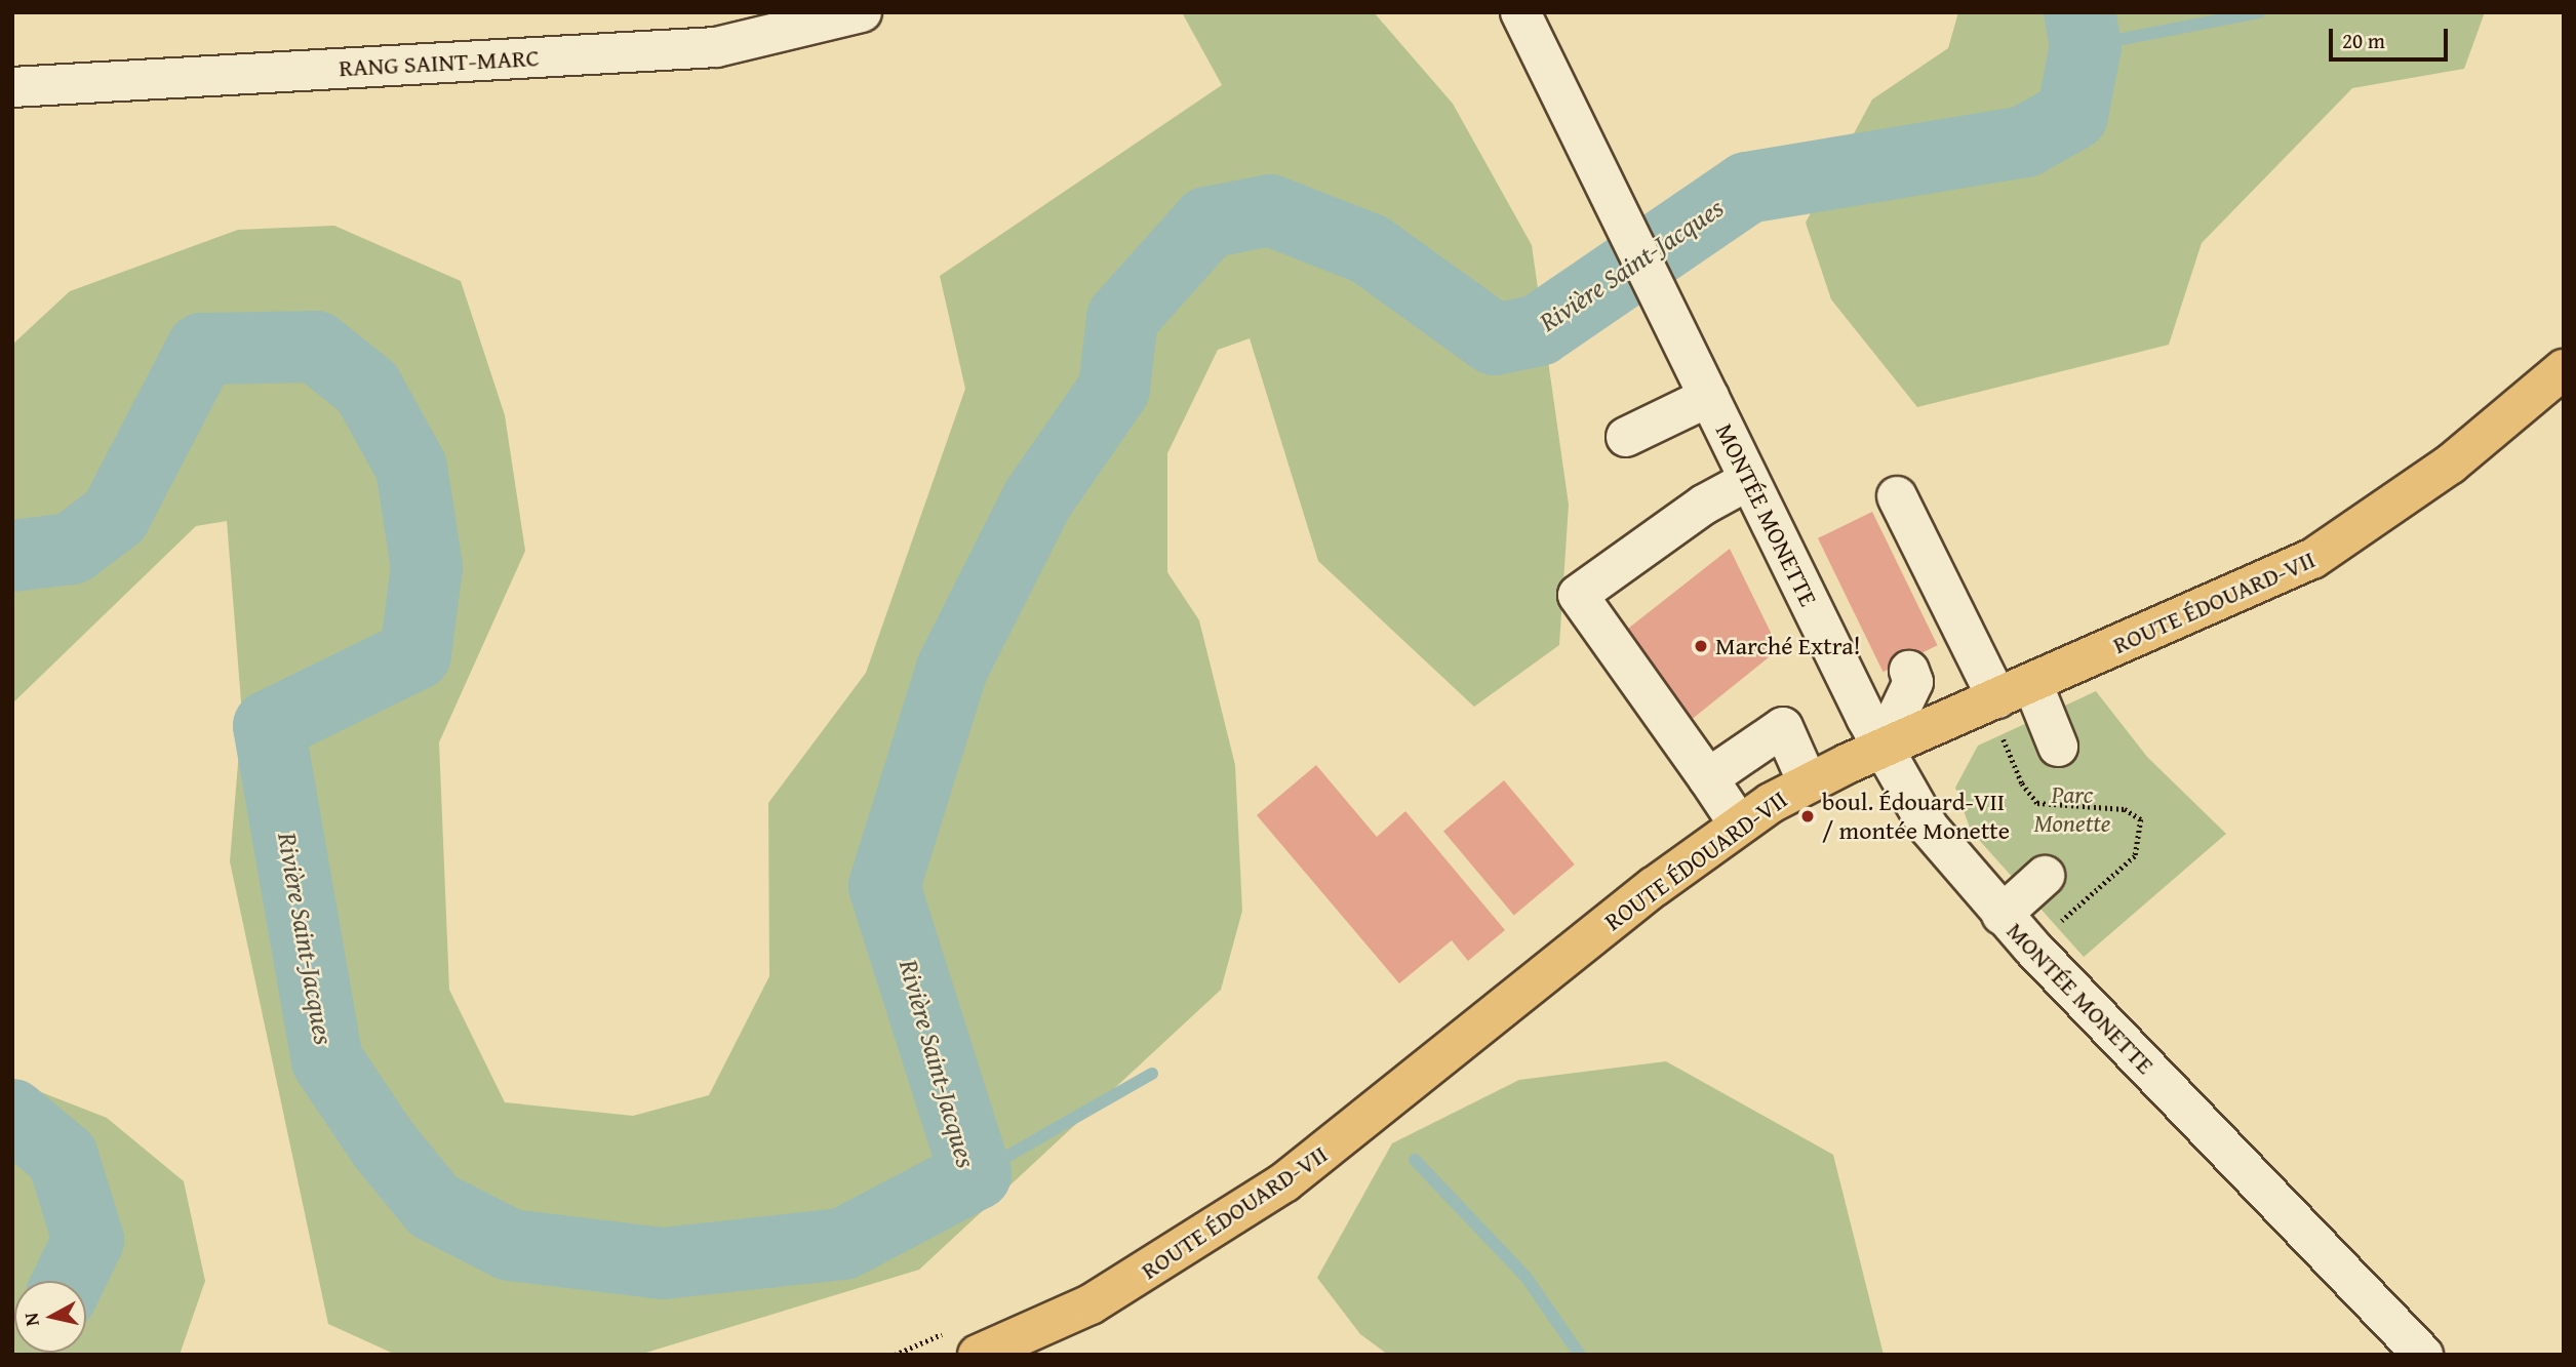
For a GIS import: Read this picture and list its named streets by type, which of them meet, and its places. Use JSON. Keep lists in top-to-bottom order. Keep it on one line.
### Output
{"streets":{"main road":["ROUTE ÉDOUARD-VII"],"street":["RANG SAINT-MARC","MONTÉE MONETTE"]},"crossings":[["MONTÉE MONETTE","ROUTE ÉDOUARD-VII"]],"water":["Rivière Saint-Jacques"],"parks":["Parc Monette"],"places":["Marché Extra!","boul. Édouard-VII / montée Monette"],"scale_bar":"20 m","north":"left"}
